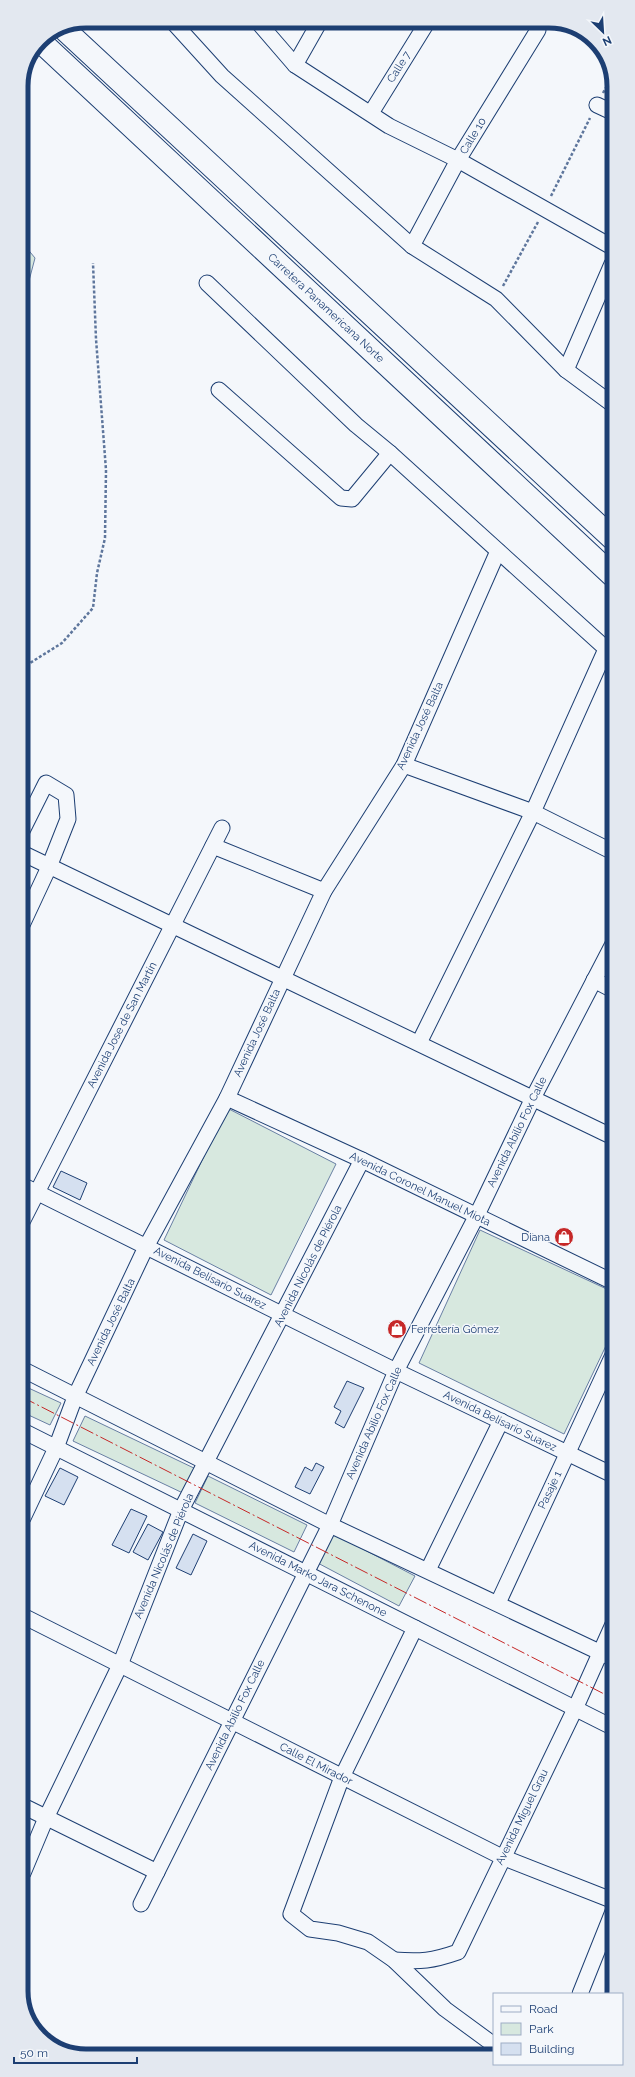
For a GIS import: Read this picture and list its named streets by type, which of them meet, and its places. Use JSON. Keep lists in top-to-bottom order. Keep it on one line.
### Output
{"streets":{"highway":["Carretera Panamericana Norte"],"street":["Calle 7","Calle 10","Avenida José Balta","Avenida Jose de San Martín","Avenida Abilio Fox Calle","Avenida Coronel Manuel Miota","Avenida Nicolás de Piérola","Avenida Belisario Suarez","Pasaje 1","Avenida Marko Jara Schenone","Calle El Mirador","Avenida Miguel Grau"]},"crossings":[["Avenida José Balta","Avenida Coronel Manuel Miota"],["Avenida José Balta","Avenida Belisario Suarez"],["Avenida José Balta","Avenida Marko Jara Schenone"],["Avenida Jose de San Martín","Avenida Belisario Suarez"],["Avenida Abilio Fox Calle","Avenida Coronel Manuel Miota"],["Avenida Abilio Fox Calle","Avenida Belisario Suarez"],["Avenida Abilio Fox Calle","Avenida Marko Jara Schenone"],["Avenida Abilio Fox Calle","Calle El Mirador"],["Avenida Coronel Manuel Miota","Avenida Nicolás de Piérola"],["Avenida Nicolás de Piérola","Avenida Belisario Suarez"],["Avenida Nicolás de Piérola","Avenida Marko Jara Schenone"],["Avenida Nicolás de Piérola","Calle El Mirador"],["Avenida Belisario Suarez","Pasaje 1"],["Avenida Marko Jara Schenone","Avenida Miguel Grau"],["Calle El Mirador","Avenida Miguel Grau"]],"places":{"shop":["Diana","Ferretería Gómez"]},"legend":["Road","Park","Building"],"scale_bar":"50 m","north":"bottom right"}
